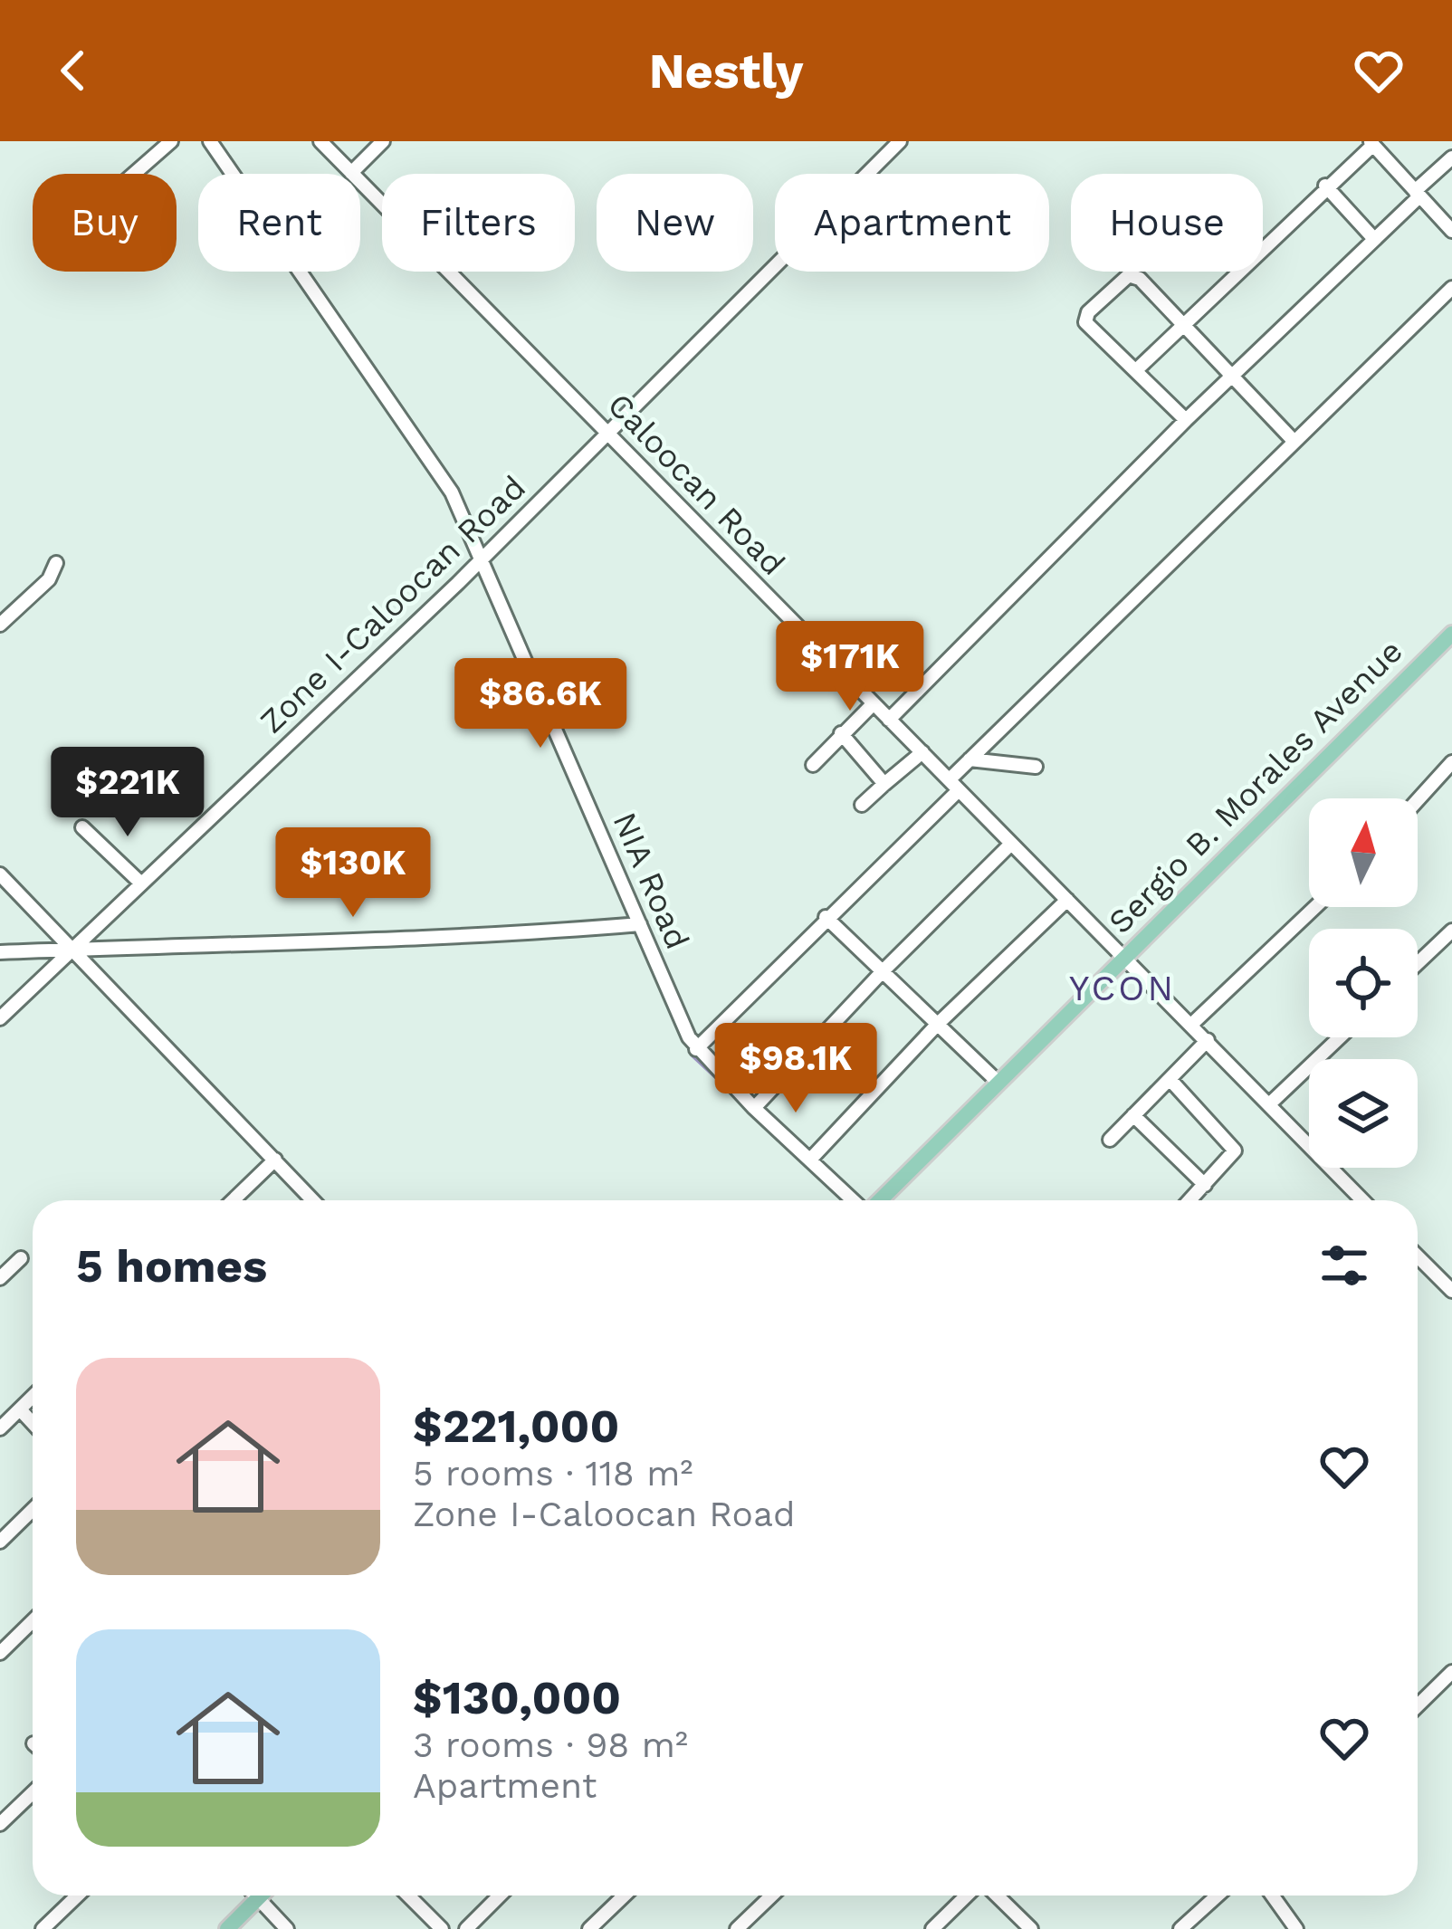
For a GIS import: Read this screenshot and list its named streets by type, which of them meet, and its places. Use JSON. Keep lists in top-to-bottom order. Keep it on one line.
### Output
{"streets":{"main road":["Sergio B. Morales Avenue"],"street":["Caloocan Road","Zone I-Caloocan Road","NIA Road"]},"crossings":[["Caloocan Road","Zone I-Caloocan Road"],["Caloocan Road","Sergio B. Morales Avenue"],["Zone I-Caloocan Road","NIA Road"]],"districts":["YCON"],"north":"top","page":{"header":"Nestly","chip":["Buy","Rent","Filters","New","Apartment","House"],"price":["$171K","$86.6K","$221K","$130K","$98.1K"],"heading":"5 homes","list":[{"name":"$221,000","note":"5 rooms · 118 m² · Zone I-Caloocan Road"},{"name":"$130,000","note":"3 rooms · 98 m² · Apartment"}]}}
